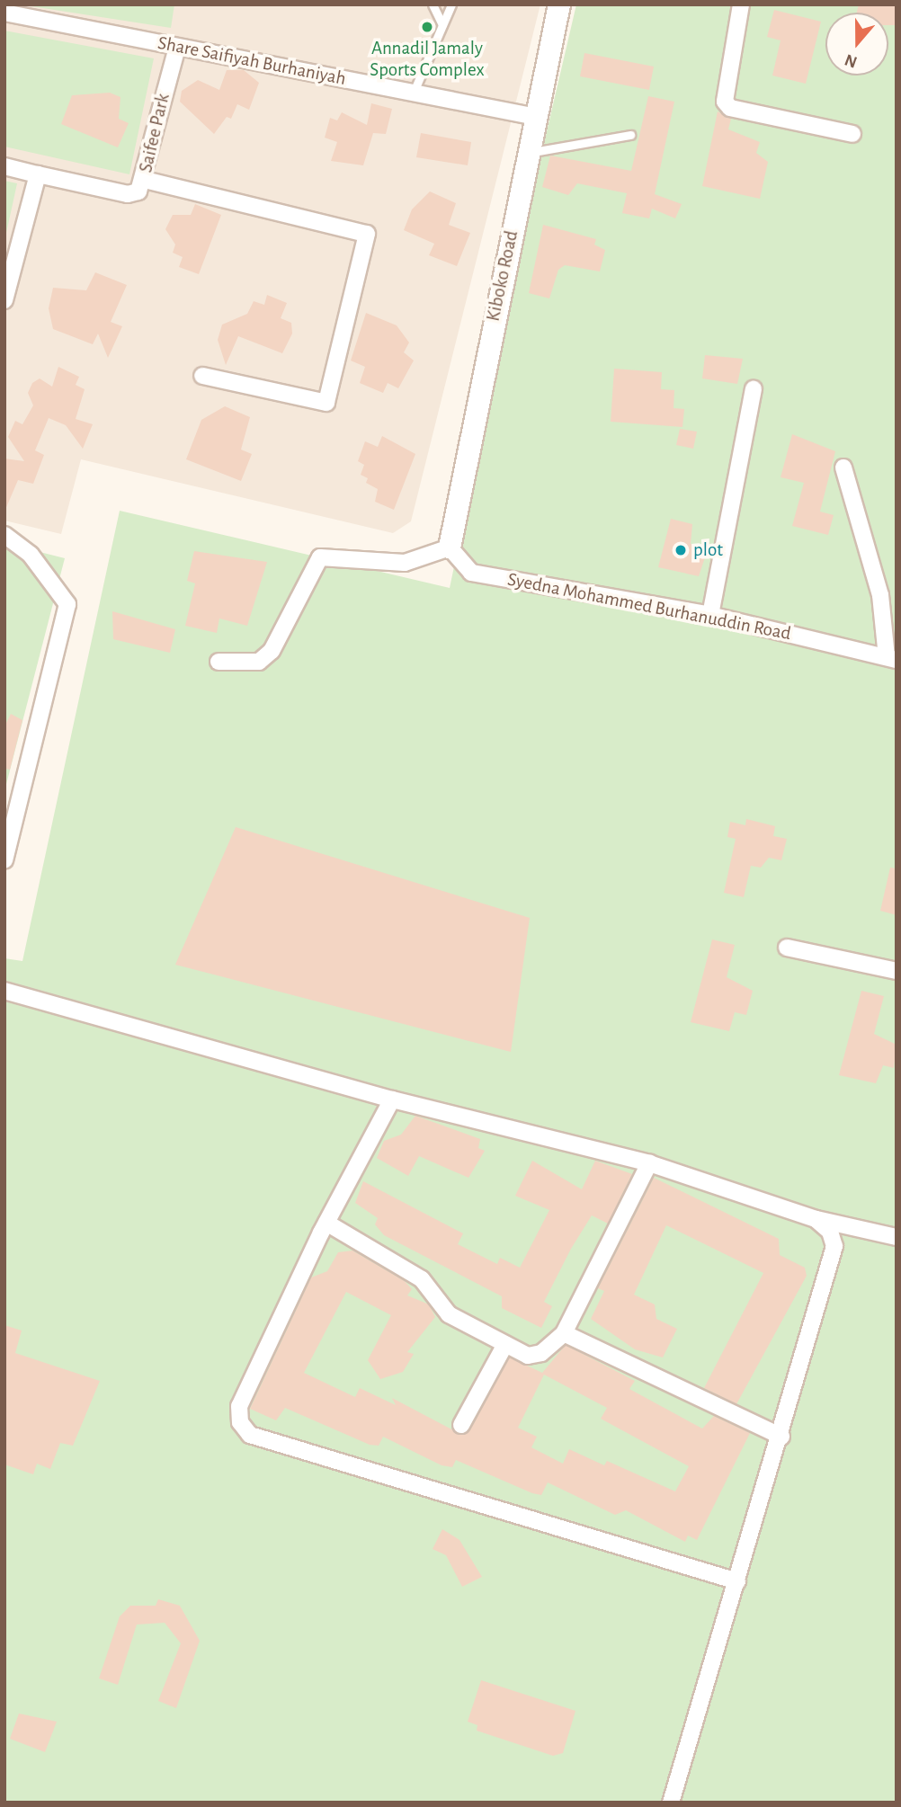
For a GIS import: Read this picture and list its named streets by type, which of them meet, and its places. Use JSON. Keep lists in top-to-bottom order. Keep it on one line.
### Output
{"streets":{"street":["Share Saifiyah Burhaniyah","Saifee Park","Kiboko Road","Syedna Mohammed Burhanuddin Road"]},"crossings":[["Share Saifiyah Burhaniyah","Saifee Park"],["Share Saifiyah Burhaniyah","Kiboko Road"],["Kiboko Road","Syedna Mohammed Burhanuddin Road"]],"places":["Annadil Jamaly Sports Complex","plot"],"north":"bottom"}
